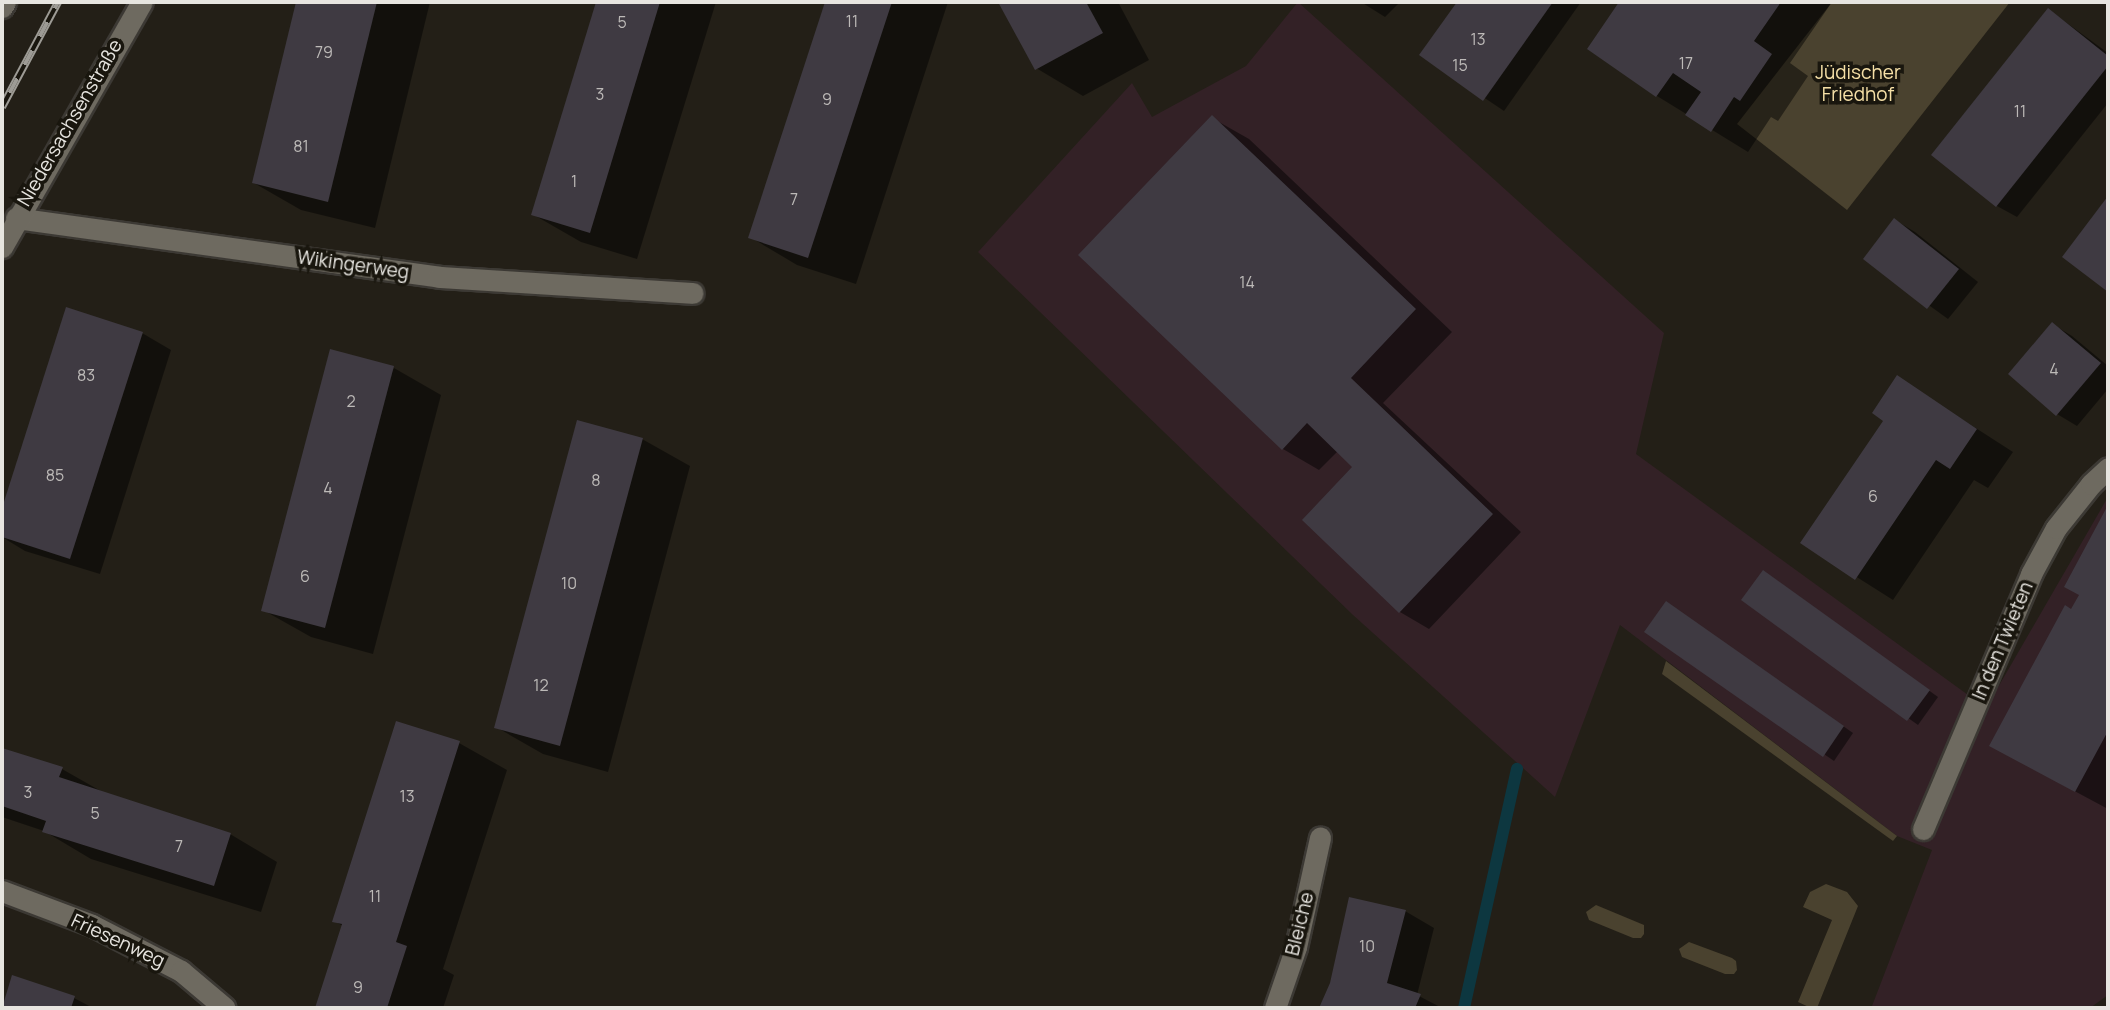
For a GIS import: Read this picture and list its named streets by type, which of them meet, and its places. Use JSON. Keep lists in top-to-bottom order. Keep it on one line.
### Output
{"streets":{"street":["Niedersachsenstraße","Wikingerweg","In den Twieten","Bleiche","Friesenweg"]},"crossings":[["Niedersachsenstraße","Wikingerweg"]],"parks":["Jüdischer Friedhof"],"house_numbers":["11","5","13","79","17","15","3","9","11","81","1","7","14","4","83","2","85","8","4","6","6","10","12","3","13","5","7","11","10","9"]}
